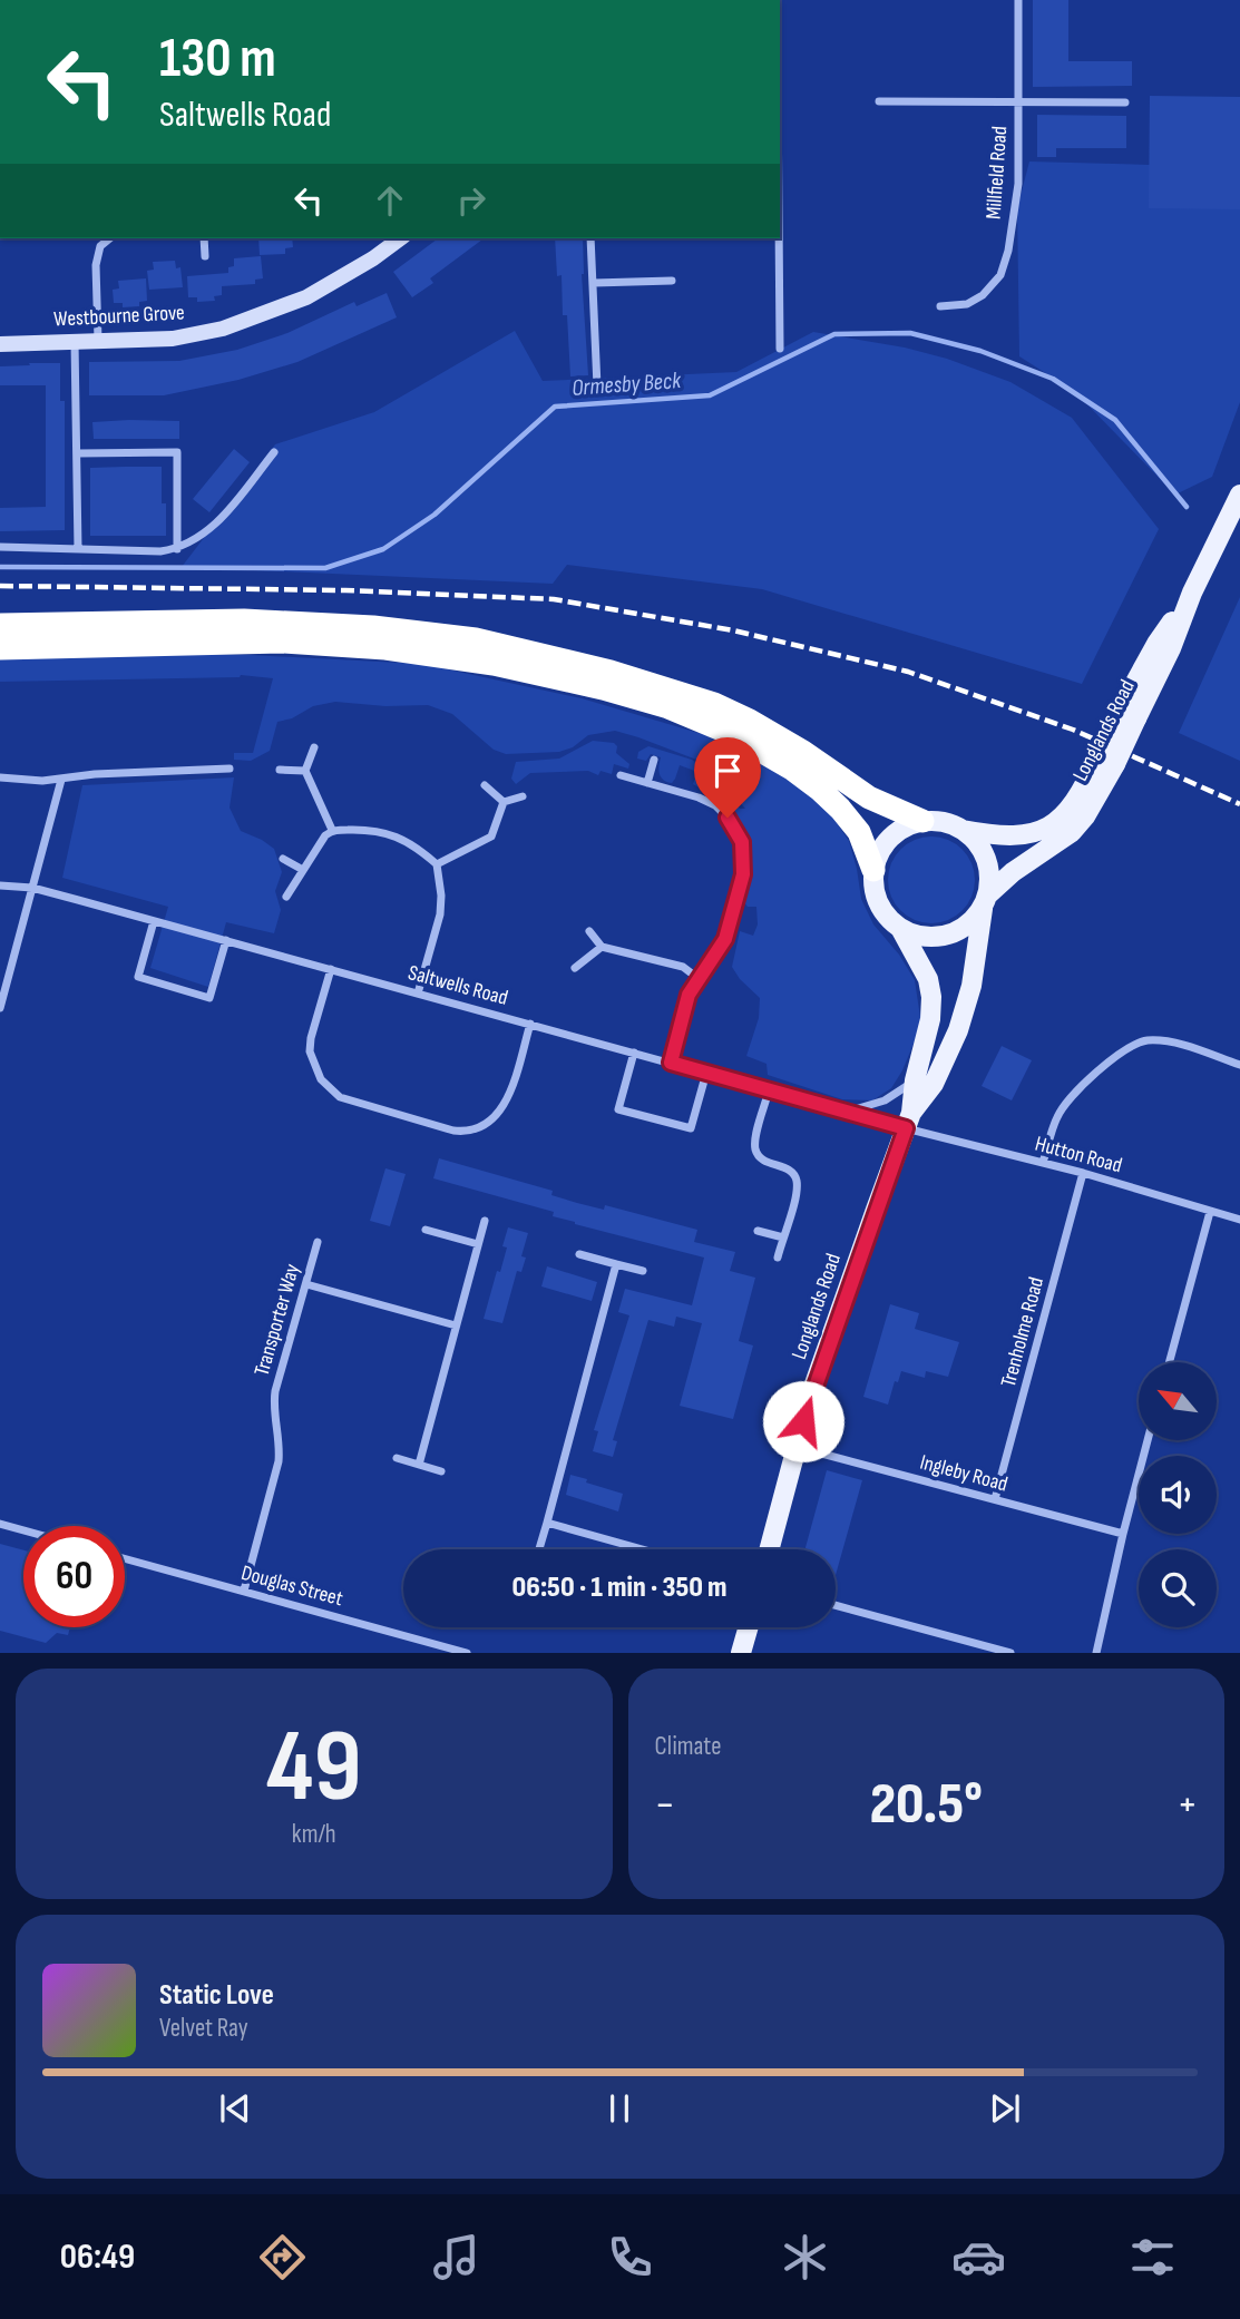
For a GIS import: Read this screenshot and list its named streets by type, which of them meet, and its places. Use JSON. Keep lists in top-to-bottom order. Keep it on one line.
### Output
{"streets":{"main road":["Longlands Road"],"street":["Millfield Road","Westbourne Grove","Saltwells Road","Hutton Road","Transporter Way","Trenholme Road","Ingleby Road","Douglas Street"]},"crossings":[["Longlands Road","Saltwells Road"],["Longlands Road","Hutton Road"],["Longlands Road","Ingleby Road"],["Saltwells Road","Hutton Road"],["Hutton Road","Trenholme Road"],["Transporter Way","Douglas Street"],["Trenholme Road","Ingleby Road"]],"water":["Ormesby Beck"],"north":"top left","page":{"turn":["130 m","Saltwells Road"],"limit":"60","trip":"06:50 · 1 min · 350 m","tile":[["49","km/h"],"Climate"],"heat":["−","20.5°","+"],"song":["Static Love","Velvet Ray"],"tabs":"06:49"}}
